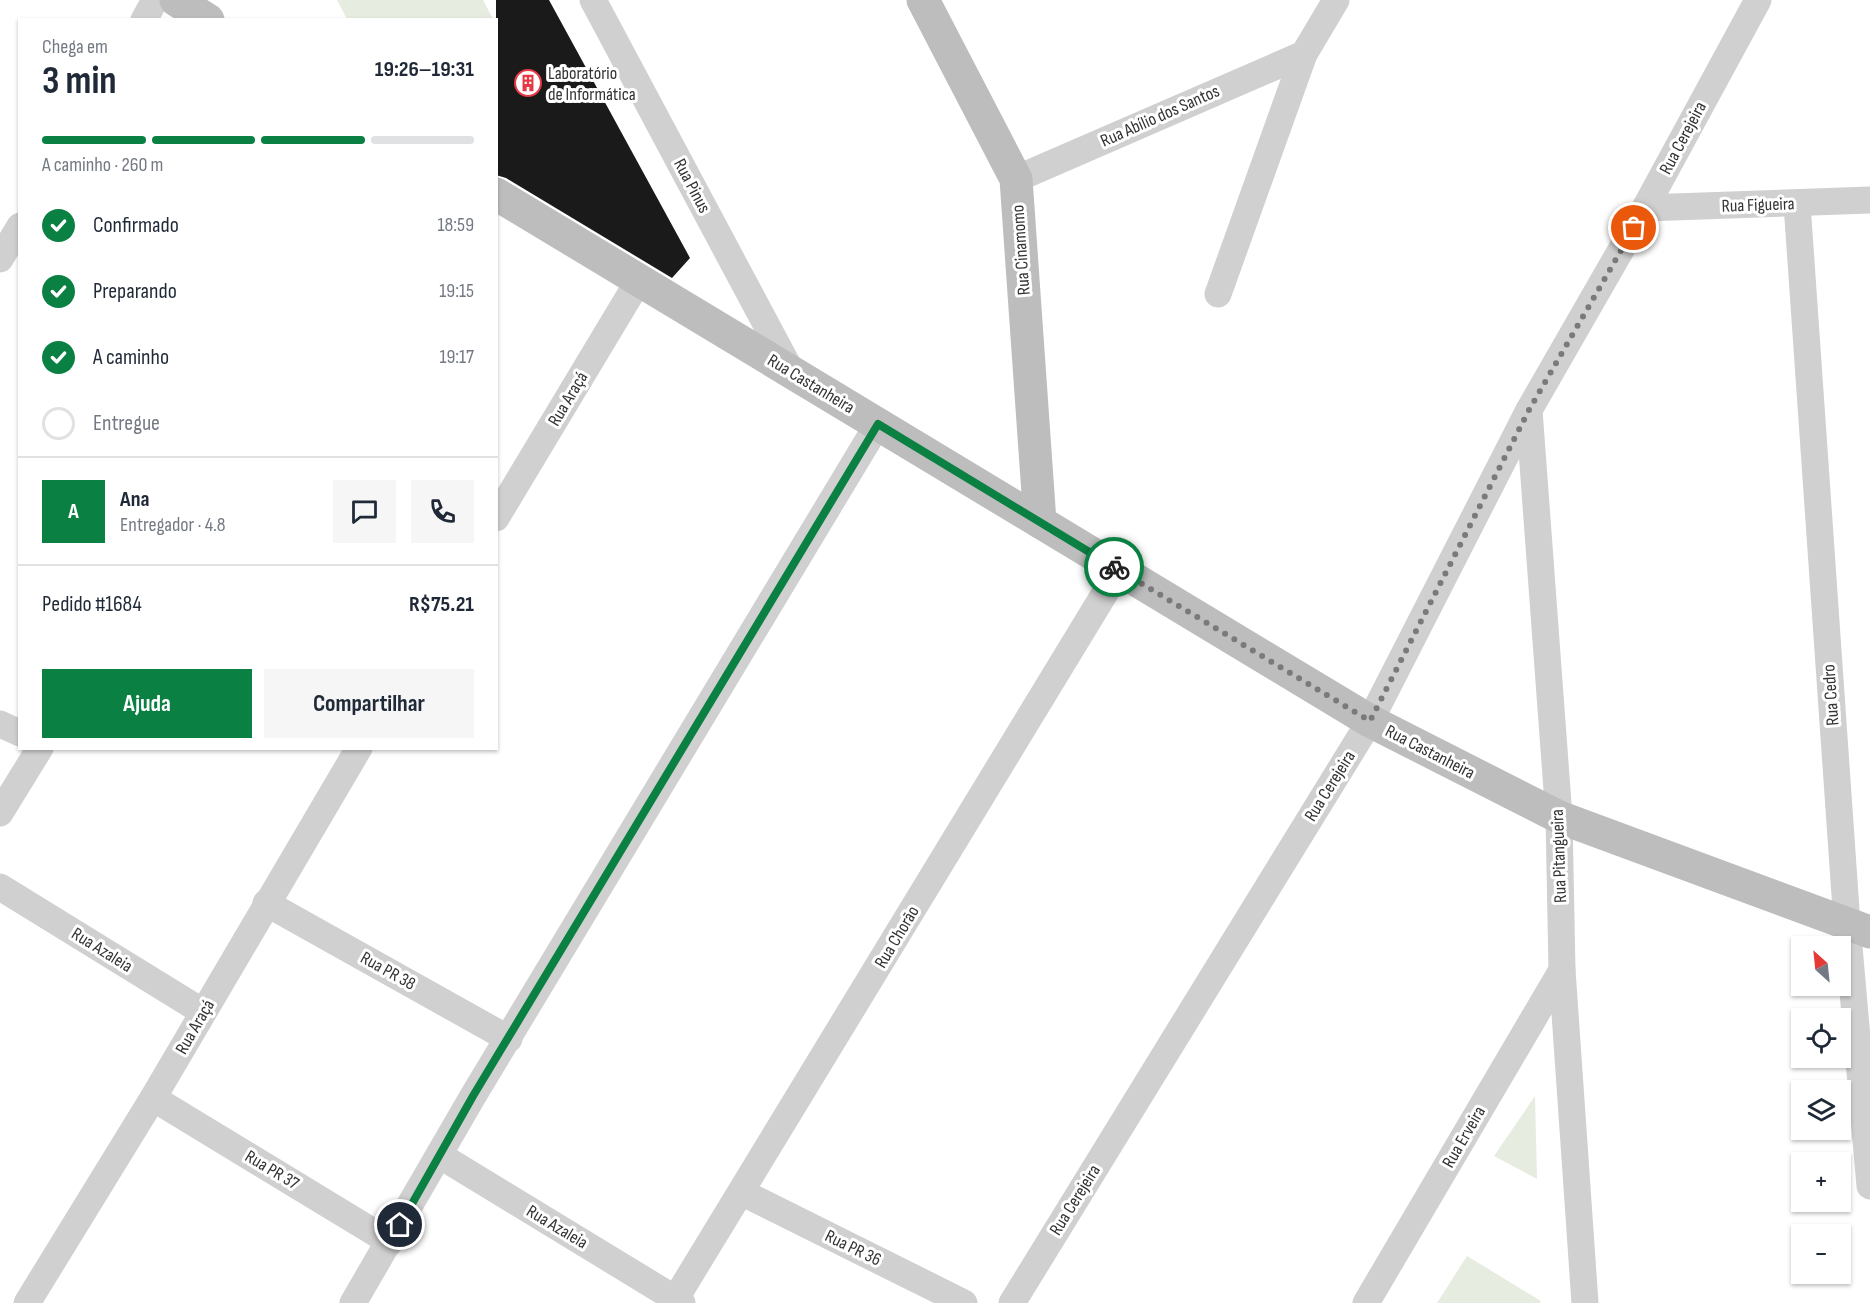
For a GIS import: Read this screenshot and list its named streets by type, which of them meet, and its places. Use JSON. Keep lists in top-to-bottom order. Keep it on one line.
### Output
{"streets":{"street":["Rua Abílio dos Santos","Rua Cerejeira","Rua Pinus","Rua Figueira","Rua Cinamomo","Rua Castanheira","Rua Araçá","Rua Cedro","Rua Pitangueira","Rua Chorão","Rua Azaleia","Rua PR 38","Rua Erveira","Rua PR 37","Rua PR 36"]},"crossings":[["Rua Abílio dos Santos","Rua Cinamomo"],["Rua Cerejeira","Rua Figueira"],["Rua Cerejeira","Rua Castanheira"],["Rua Cerejeira","Rua Pitangueira"],["Rua Pinus","Rua Castanheira"],["Rua Figueira","Rua Cedro"],["Rua Cinamomo","Rua Castanheira"],["Rua Castanheira","Rua Araçá"],["Rua Castanheira","Rua Cedro"],["Rua Castanheira","Rua Pitangueira"],["Rua Castanheira","Rua Chorão"],["Rua Araçá","Rua Azaleia"],["Rua Araçá","Rua PR 38"],["Rua Araçá","Rua PR 37"],["Rua Pitangueira","Rua Erveira"],["Rua Chorão","Rua Azaleia"],["Rua Chorão","Rua PR 36"]],"places":{"building":["Laboratório de Informática"]},"north":"top left","page":{"heading":["3 min","Chega em","19:26–19:31"],"panel":["Ana","Entregador · 4.8","Pedido #1684","R$75.21"],"bar":"A caminho · 260 m","list":[["Confirmado","18:59"],["Preparando","19:15"],["A caminho","19:17"],"Entregue"],"round":"A","buttons":["Ajuda","Compartilhar"],"map_buttons":["+","−"]}}
